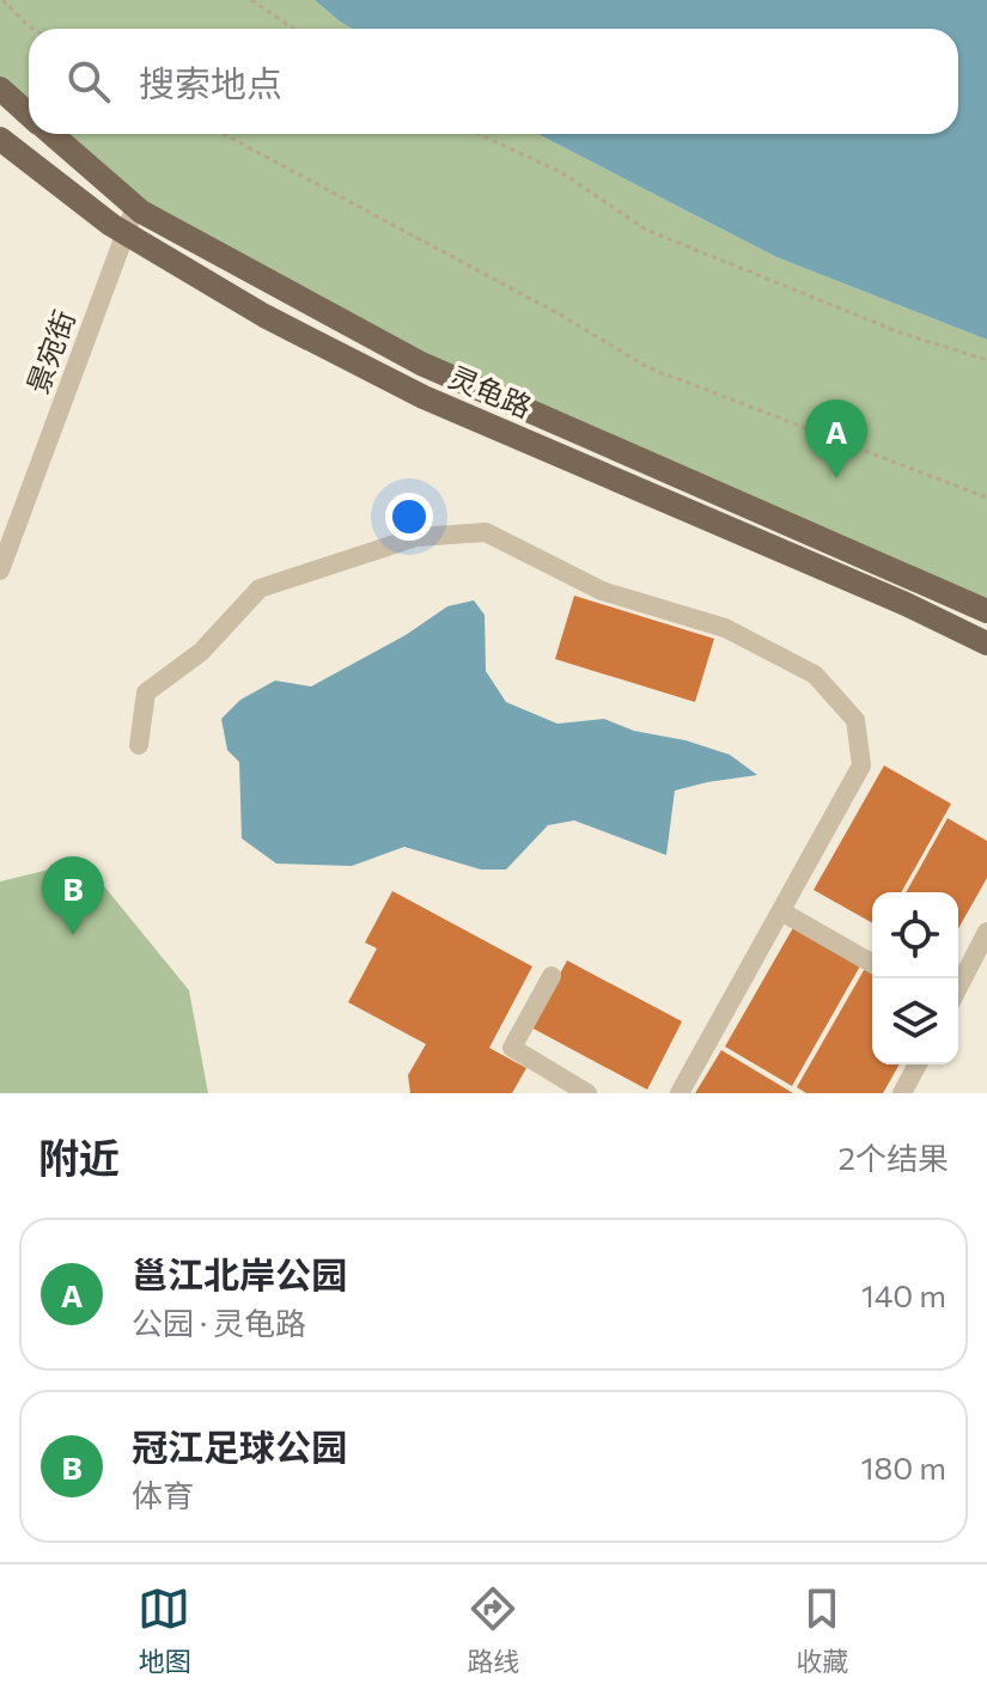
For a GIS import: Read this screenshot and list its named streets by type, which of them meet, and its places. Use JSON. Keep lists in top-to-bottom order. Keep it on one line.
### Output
{"streets":{"main road":["灵龟路"],"street":["景宛街"]},"crossings":[["景宛街","灵龟路"]],"page":{"search":"搜索地点","pins":["A","B"],"heading":["附近","2个结果"],"list":[{"mark":"A","name":"邕江北岸公园","note":"公园 · 灵龟路","value":"140 m"},{"mark":"B","name":"冠江足球公园","note":"体育","value":"180 m"}],"nav":["地图","路线","收藏"]}}
